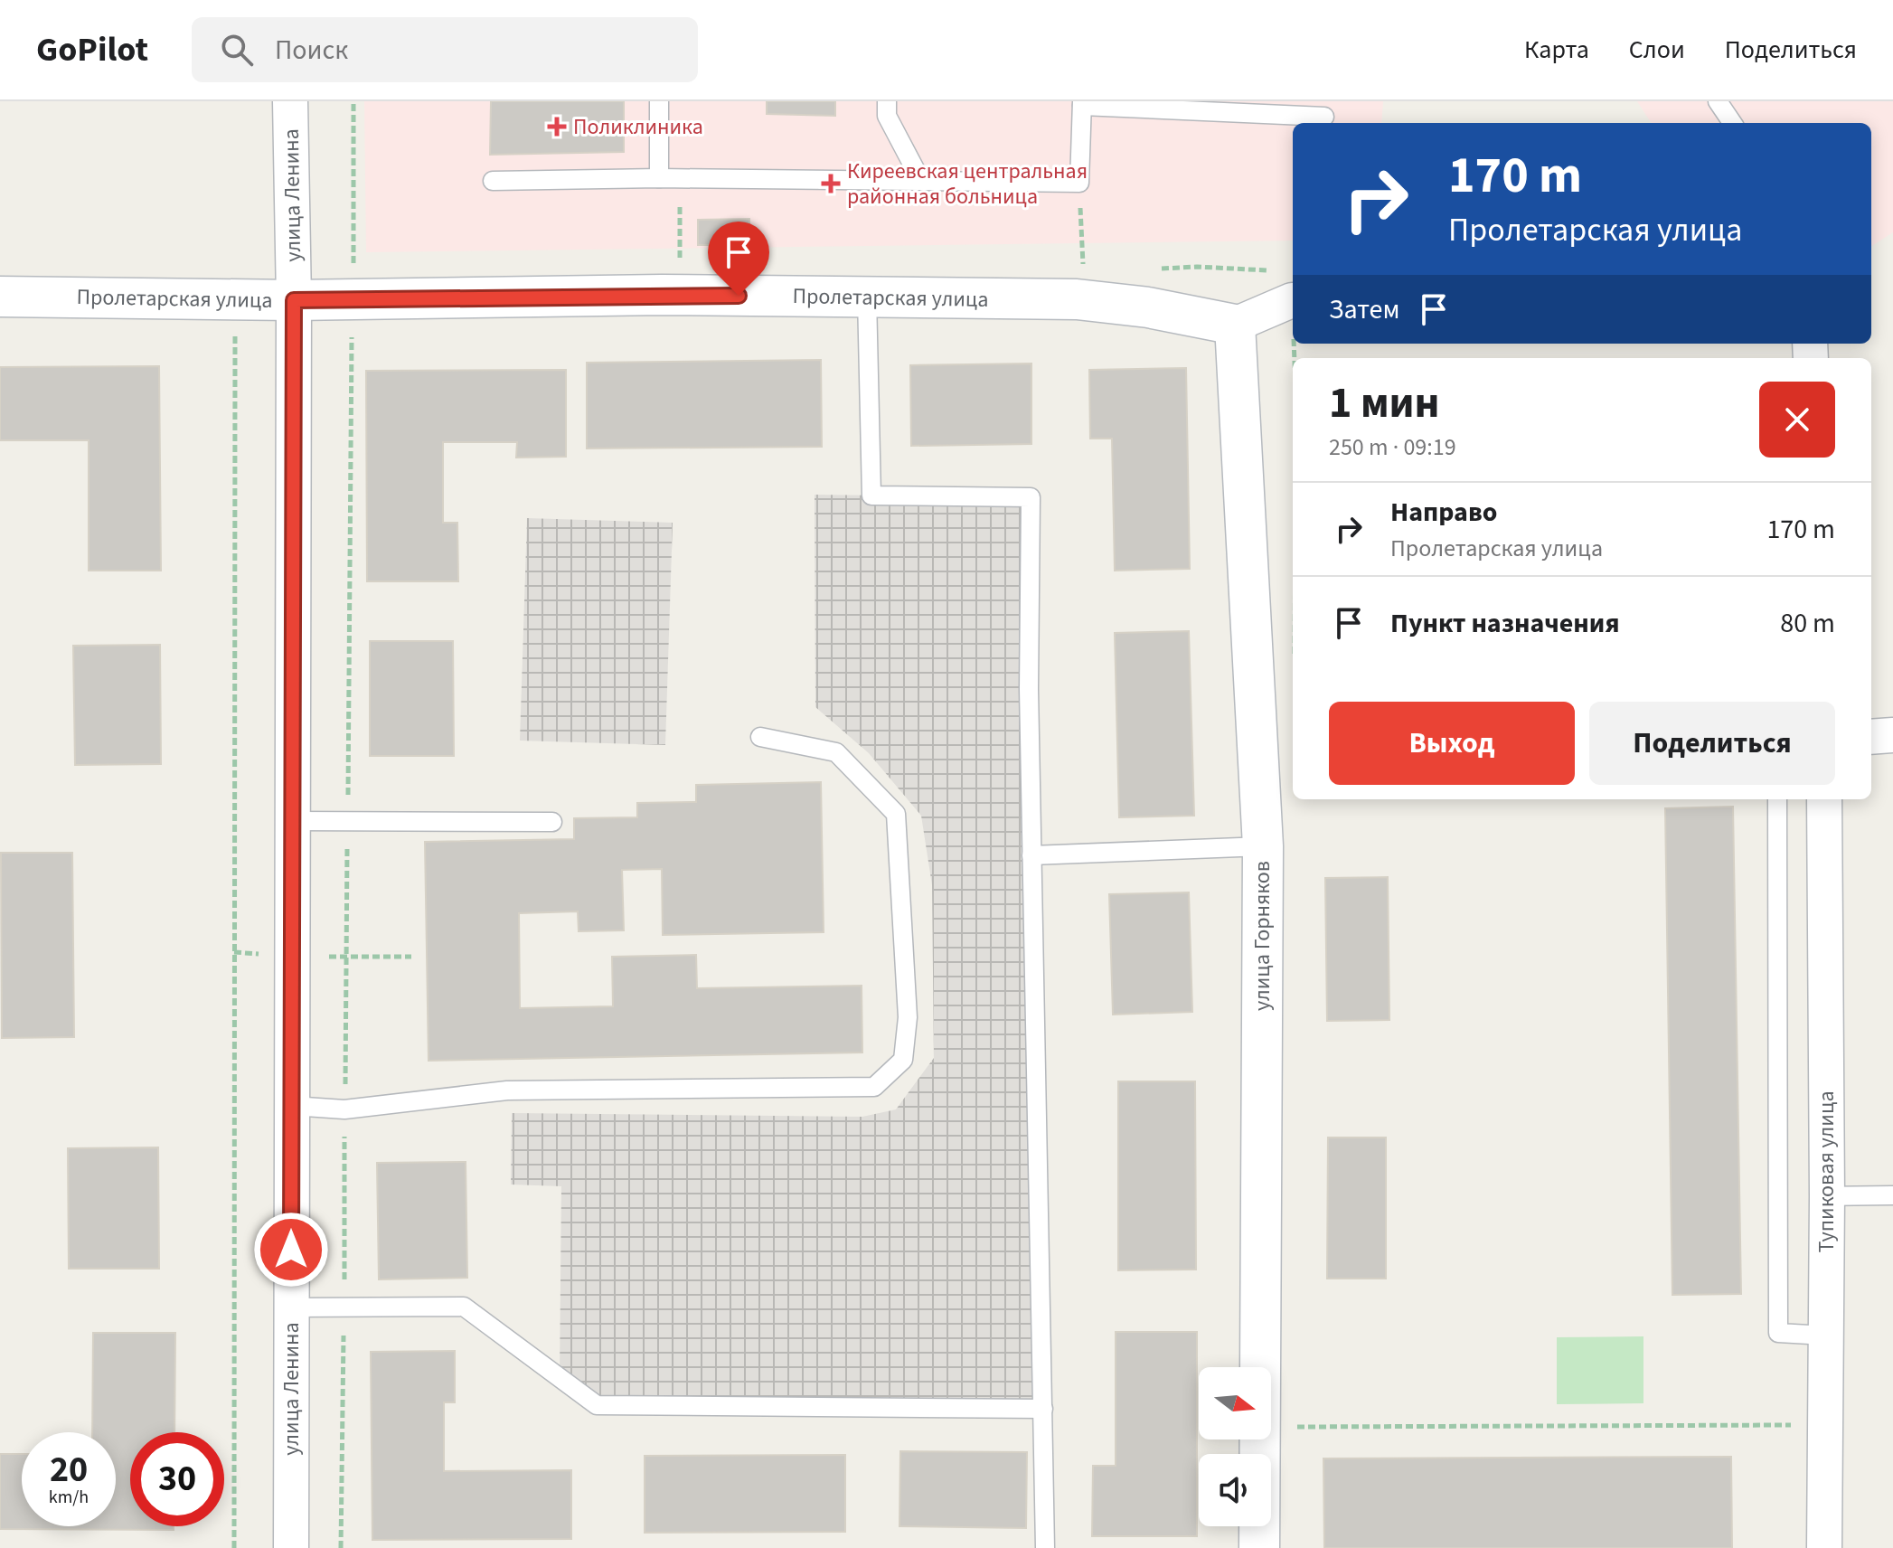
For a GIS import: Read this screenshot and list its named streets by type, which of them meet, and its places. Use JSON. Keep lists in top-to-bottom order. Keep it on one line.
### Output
{"streets":{"main road":["Пролетарская улица","улица Горняков"],"street":["улица Ленина","Тупиковая улица"]},"crossings":[["улица Ленина","Пролетарская улица"],["Пролетарская улица","улица Горняков"]],"places":{"health":["Поликлиника","Киреевская центральная районная больница"]},"north":"right","page":{"header":"GoPilot","search":"Поиск","nav":["Карта","Слои","Поделиться"],"turn":["170 m","Пролетарская улица"],"then":"Затем","heading":["1 мин","250 m · 09:19"],"list":[{"name":"Направо","note":"Пролетарская улица","value":"170 m"},{"name":"Пункт назначения","value":"80 m"}],"buttons":["Выход","Поделиться"],"speed":"20 km/h","limit":"30"}}
